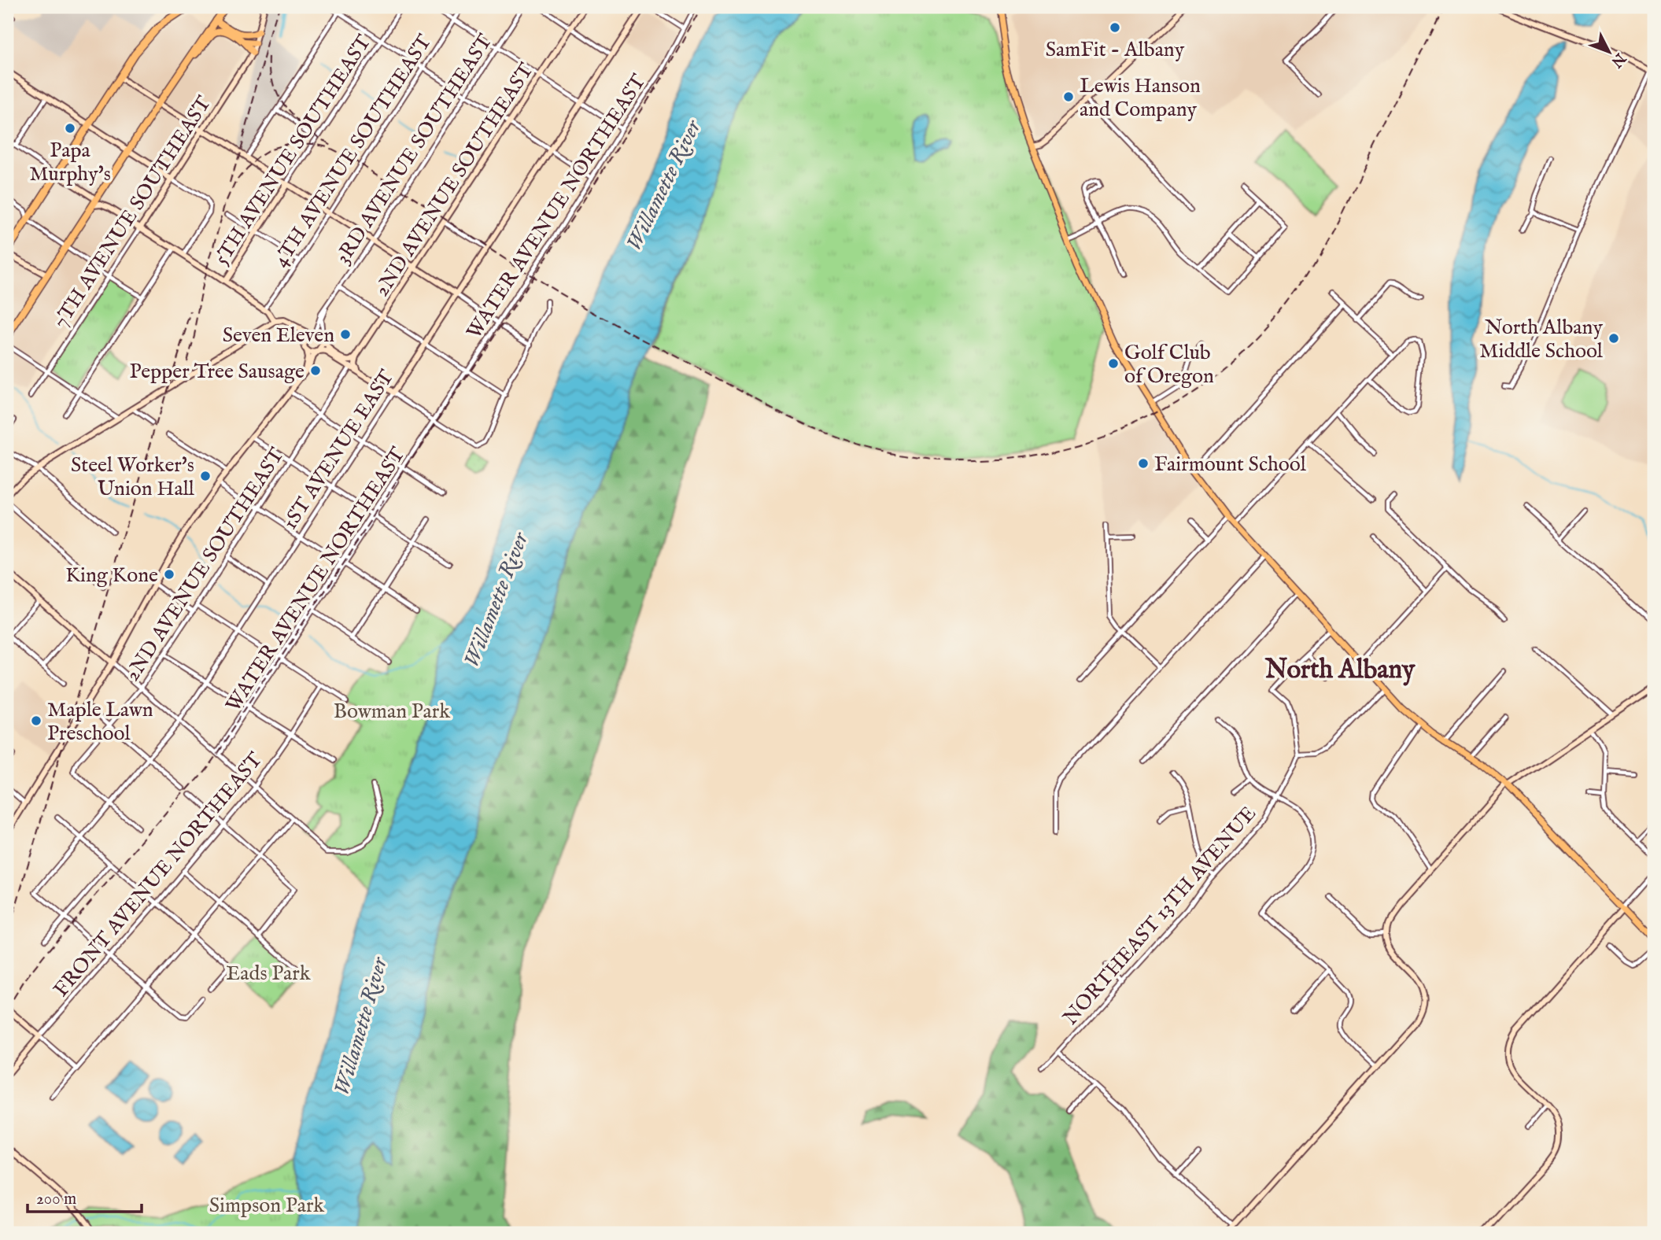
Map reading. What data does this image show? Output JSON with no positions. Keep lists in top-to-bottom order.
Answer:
{
  "streets": {
    "street": [
      "3RD AVENUE SOUTHEAST",
      "5TH AVENUE SOUTHEAST",
      "4TH AVENUE SOUTHEAST",
      "2ND AVENUE SOUTHEAST",
      "WATER AVENUE NORTHEAST",
      "7TH AVENUE SOUTHEAST",
      "1ST AVENUE EAST",
      "FRONT AVENUE NORTHEAST",
      "NORTHEAST 13TH AVENUE"
    ]
  },
  "crossings": [
    ["2ND AVENUE SOUTHEAST", "1ST AVENUE EAST"]
  ],
  "districts": ["North Albany"],
  "water": ["Willamette River"],
  "parks": ["Bowman Park", "Eads Park", "Simpson Park"],
  "places": [
    "SamFit - Albany",
    "Lewis Hanson and Company",
    "Papa Murphy's",
    "Seven Eleven",
    "North Albany Middle School",
    "Golf Club of Oregon",
    "Pepper Tree Sausage",
    "Fairmount School",
    "Steel Worker's Union Hall",
    "King Kone",
    "Maple Lawn Preschool"
  ],
  "scale_bar": "200 m",
  "north": "bottom right"
}
